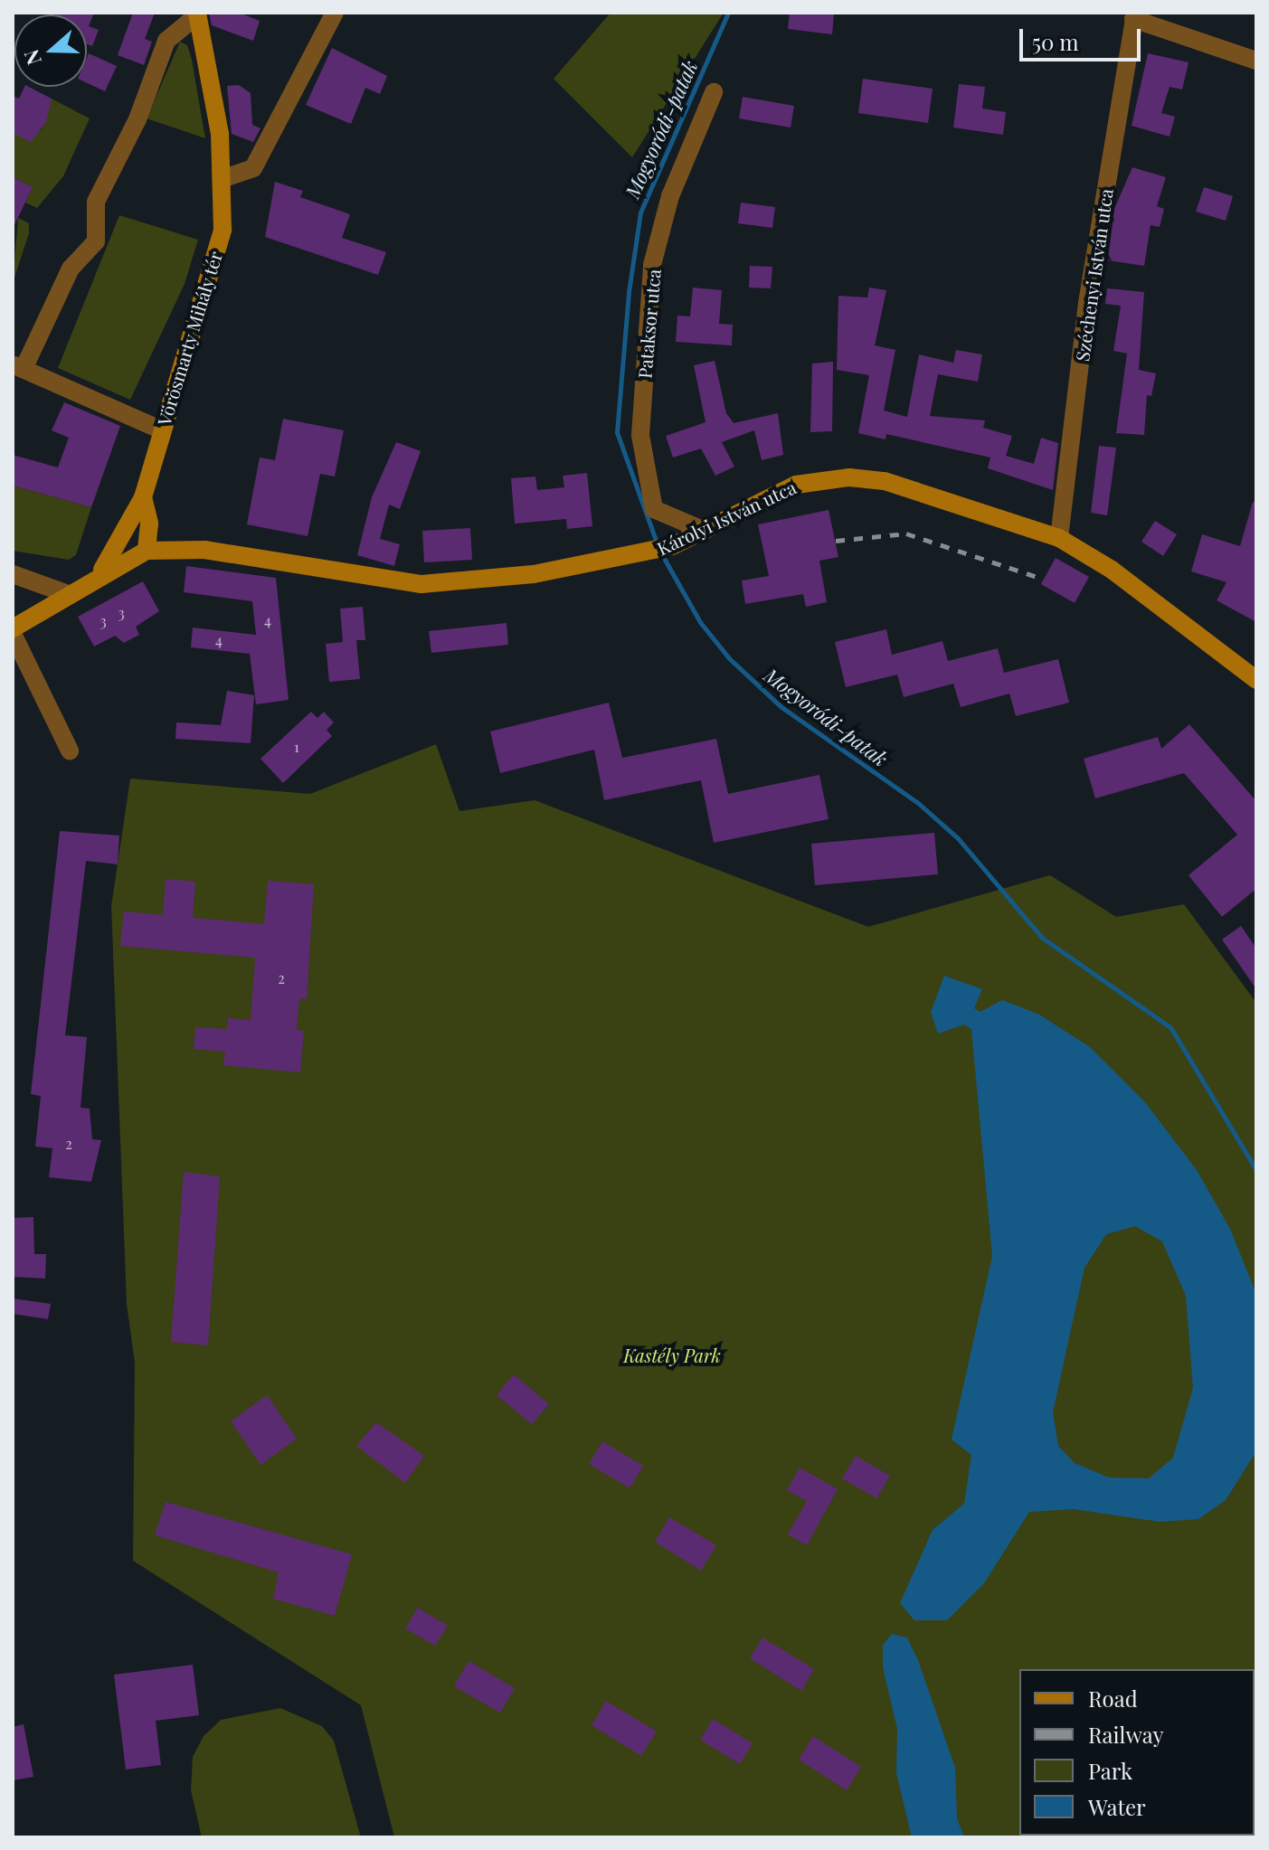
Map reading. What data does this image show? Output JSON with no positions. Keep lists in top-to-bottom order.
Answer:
{
  "streets": {
    "main road": ["Vörösmarty Mihály tér", "Károlyi István utca"],
    "street": ["Széchenyi István utca", "Pataksor utca"]
  },
  "crossings": [
    ["Széchenyi István utca", "Károlyi István utca"],
    ["Pataksor utca", "Károlyi István utca"],
    ["Vörösmarty Mihály tér", "Károlyi István utca"]
  ],
  "water": ["Mogyoródi-patak"],
  "parks": ["Kastély Park"],
  "house_numbers": [
    "3",
    "4",
    "3",
    "4",
    "1",
    "2",
    "2"
  ],
  "legend": [
    "Road",
    "Railway",
    "Park",
    "Water"
  ],
  "scale_bar": "50 m",
  "north": "left"
}
